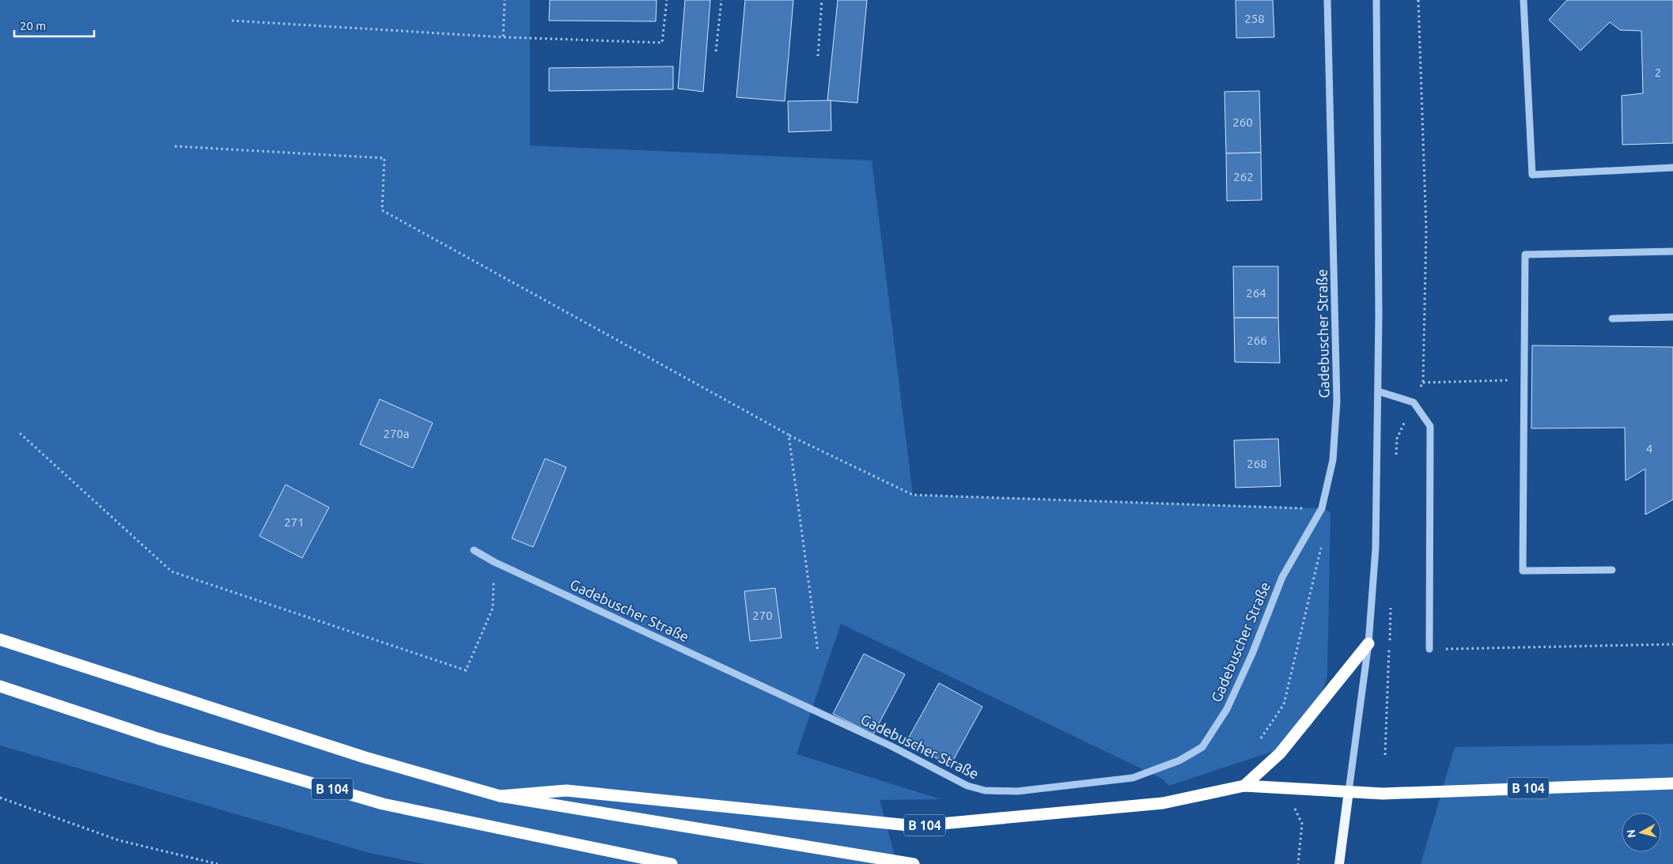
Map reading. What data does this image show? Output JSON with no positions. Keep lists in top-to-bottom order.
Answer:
{
  "streets": {
    "highway": ["B 104"],
    "street": ["Gadebuscher Straße"]
  },
  "house_numbers": [
    "258",
    "2",
    "260",
    "262",
    "264",
    "266",
    "270a",
    "4",
    "268",
    "271",
    "270"
  ],
  "scale_bar": "20 m",
  "north": "left"
}
